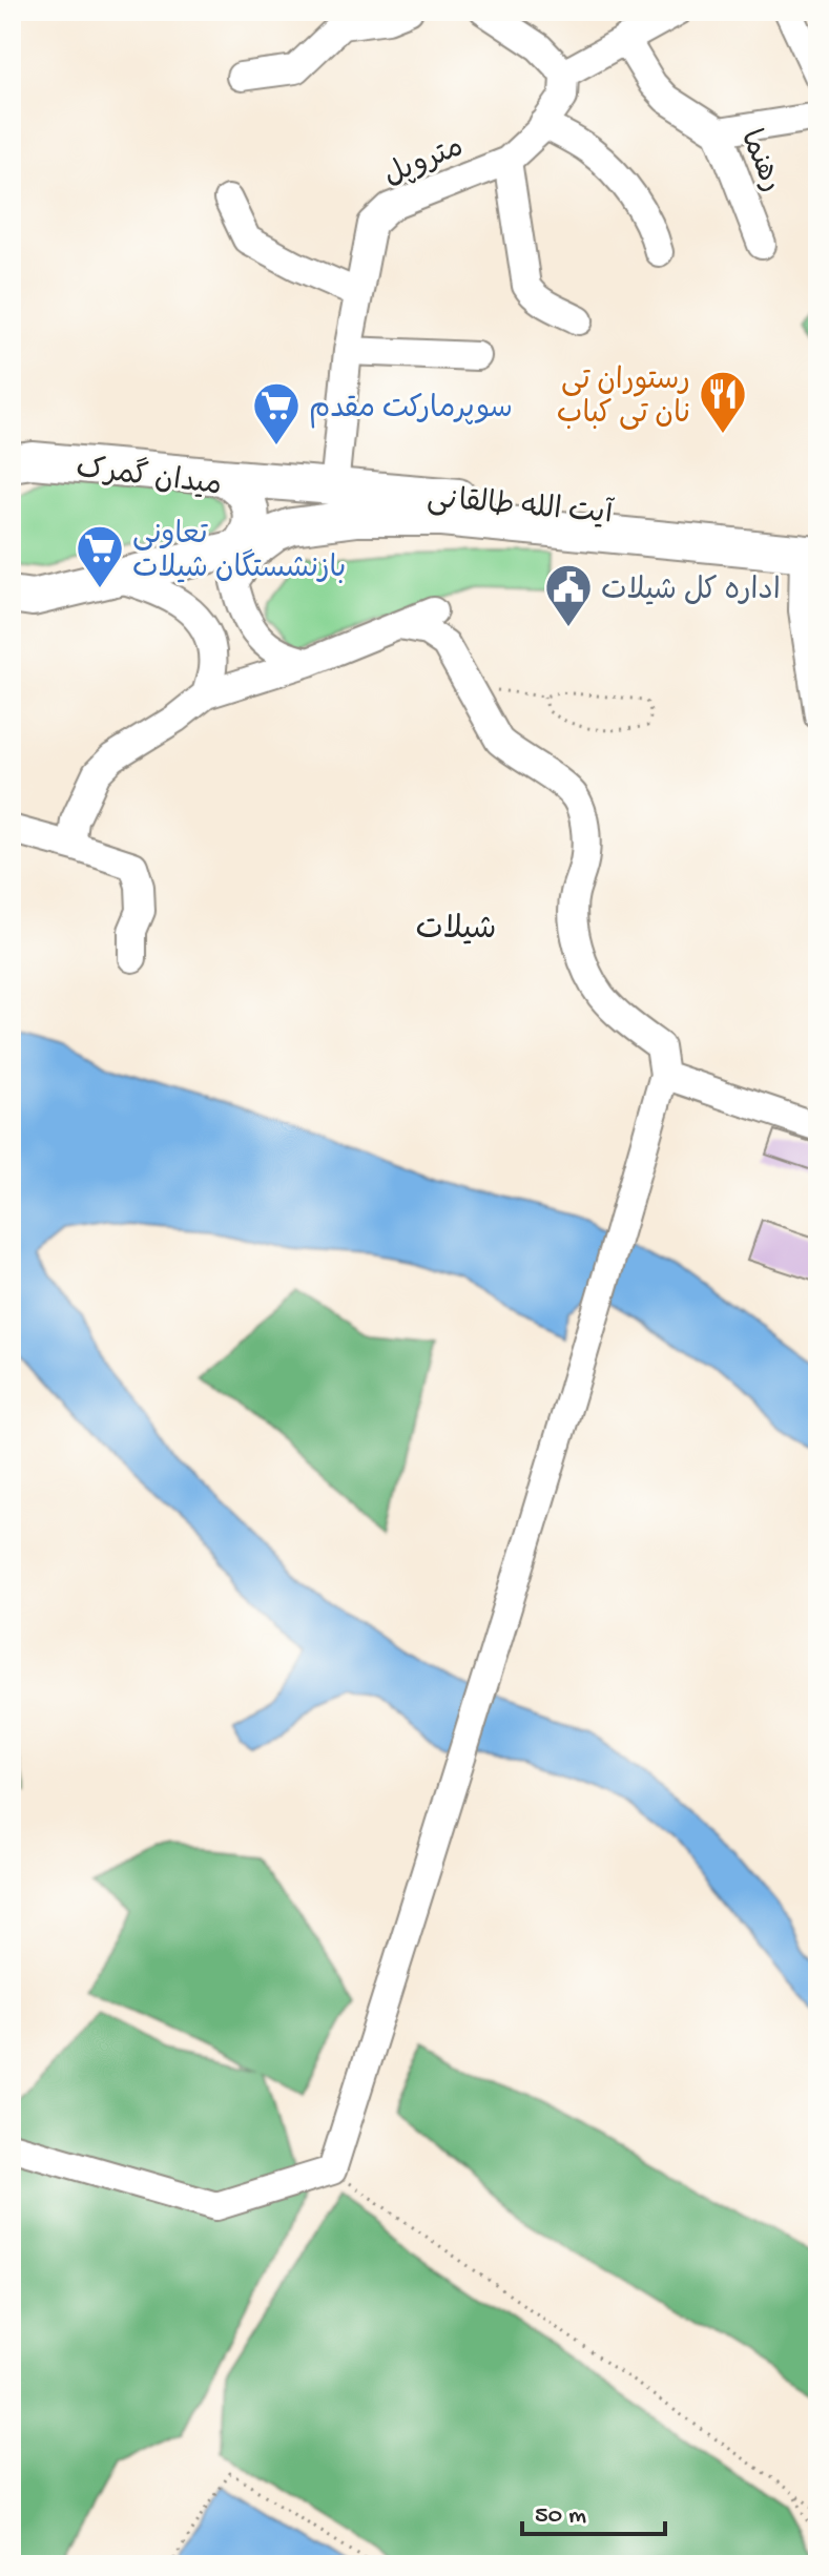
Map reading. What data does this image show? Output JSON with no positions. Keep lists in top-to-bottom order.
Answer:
{
  "streets": {
    "main road": ["میدان گمرک", "آیت الله طالقانی"],
    "street": ["متروپل", "رهنما"]
  },
  "crossings": [
    ["متروپل", "آیت الله طالقانی"],
    ["میدان گمرک", "آیت الله طالقانی"]
  ],
  "districts": ["شیلات"],
  "places": {
    "restaurant": ["رستوران تی نان تی کباب"],
    "supermarket": ["سوپرمارکت مقدم", "تعاونی بازنشستگان شیلات"],
    "public building": ["اداره کل شیلات"]
  },
  "scale_bar": "50 m"
}
